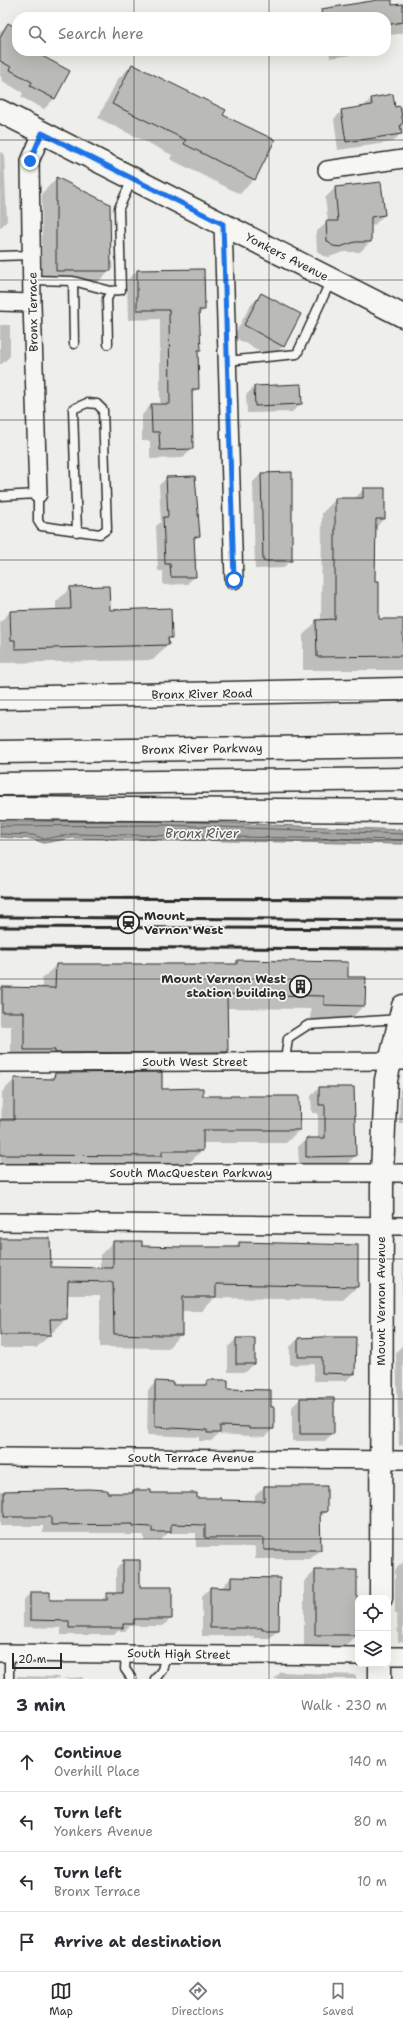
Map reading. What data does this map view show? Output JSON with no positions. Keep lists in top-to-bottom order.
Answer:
{
  "streets": {
    "main road": [
      "Yonkers Avenue",
      "Bronx River Road",
      "Bronx River Parkway",
      "Mount Vernon Avenue"
    ],
    "street": [
      "Bronx Terrace",
      "South West Street",
      "South MacQuesten Parkway",
      "South Terrace Avenue",
      "South High Street"
    ]
  },
  "crossings": [
    ["Yonkers Avenue", "Bronx Terrace"],
    ["South West Street", "Mount Vernon Avenue"],
    ["South MacQuesten Parkway", "Mount Vernon Avenue"],
    ["Mount Vernon Avenue", "South Terrace Avenue"]
  ],
  "water": ["Bronx River"],
  "places": {
    "station": ["Mount Vernon West"],
    "building": ["Mount Vernon West station building"]
  },
  "scale_bar": "20 m",
  "page": {
    "search": "Search here",
    "scale": "20 m",
    "heading": ["3 min", "Walk · 230 m"],
    "list": [
      ["Continue", "Overhill Place", "140 m"],
      ["Turn left", "Yonkers Avenue", "80 m"],
      ["Turn left", "Bronx Terrace", "10 m"],
      "Arrive at destination"
    ],
    "nav": ["Map", "Directions", "Saved"]
  }
}
